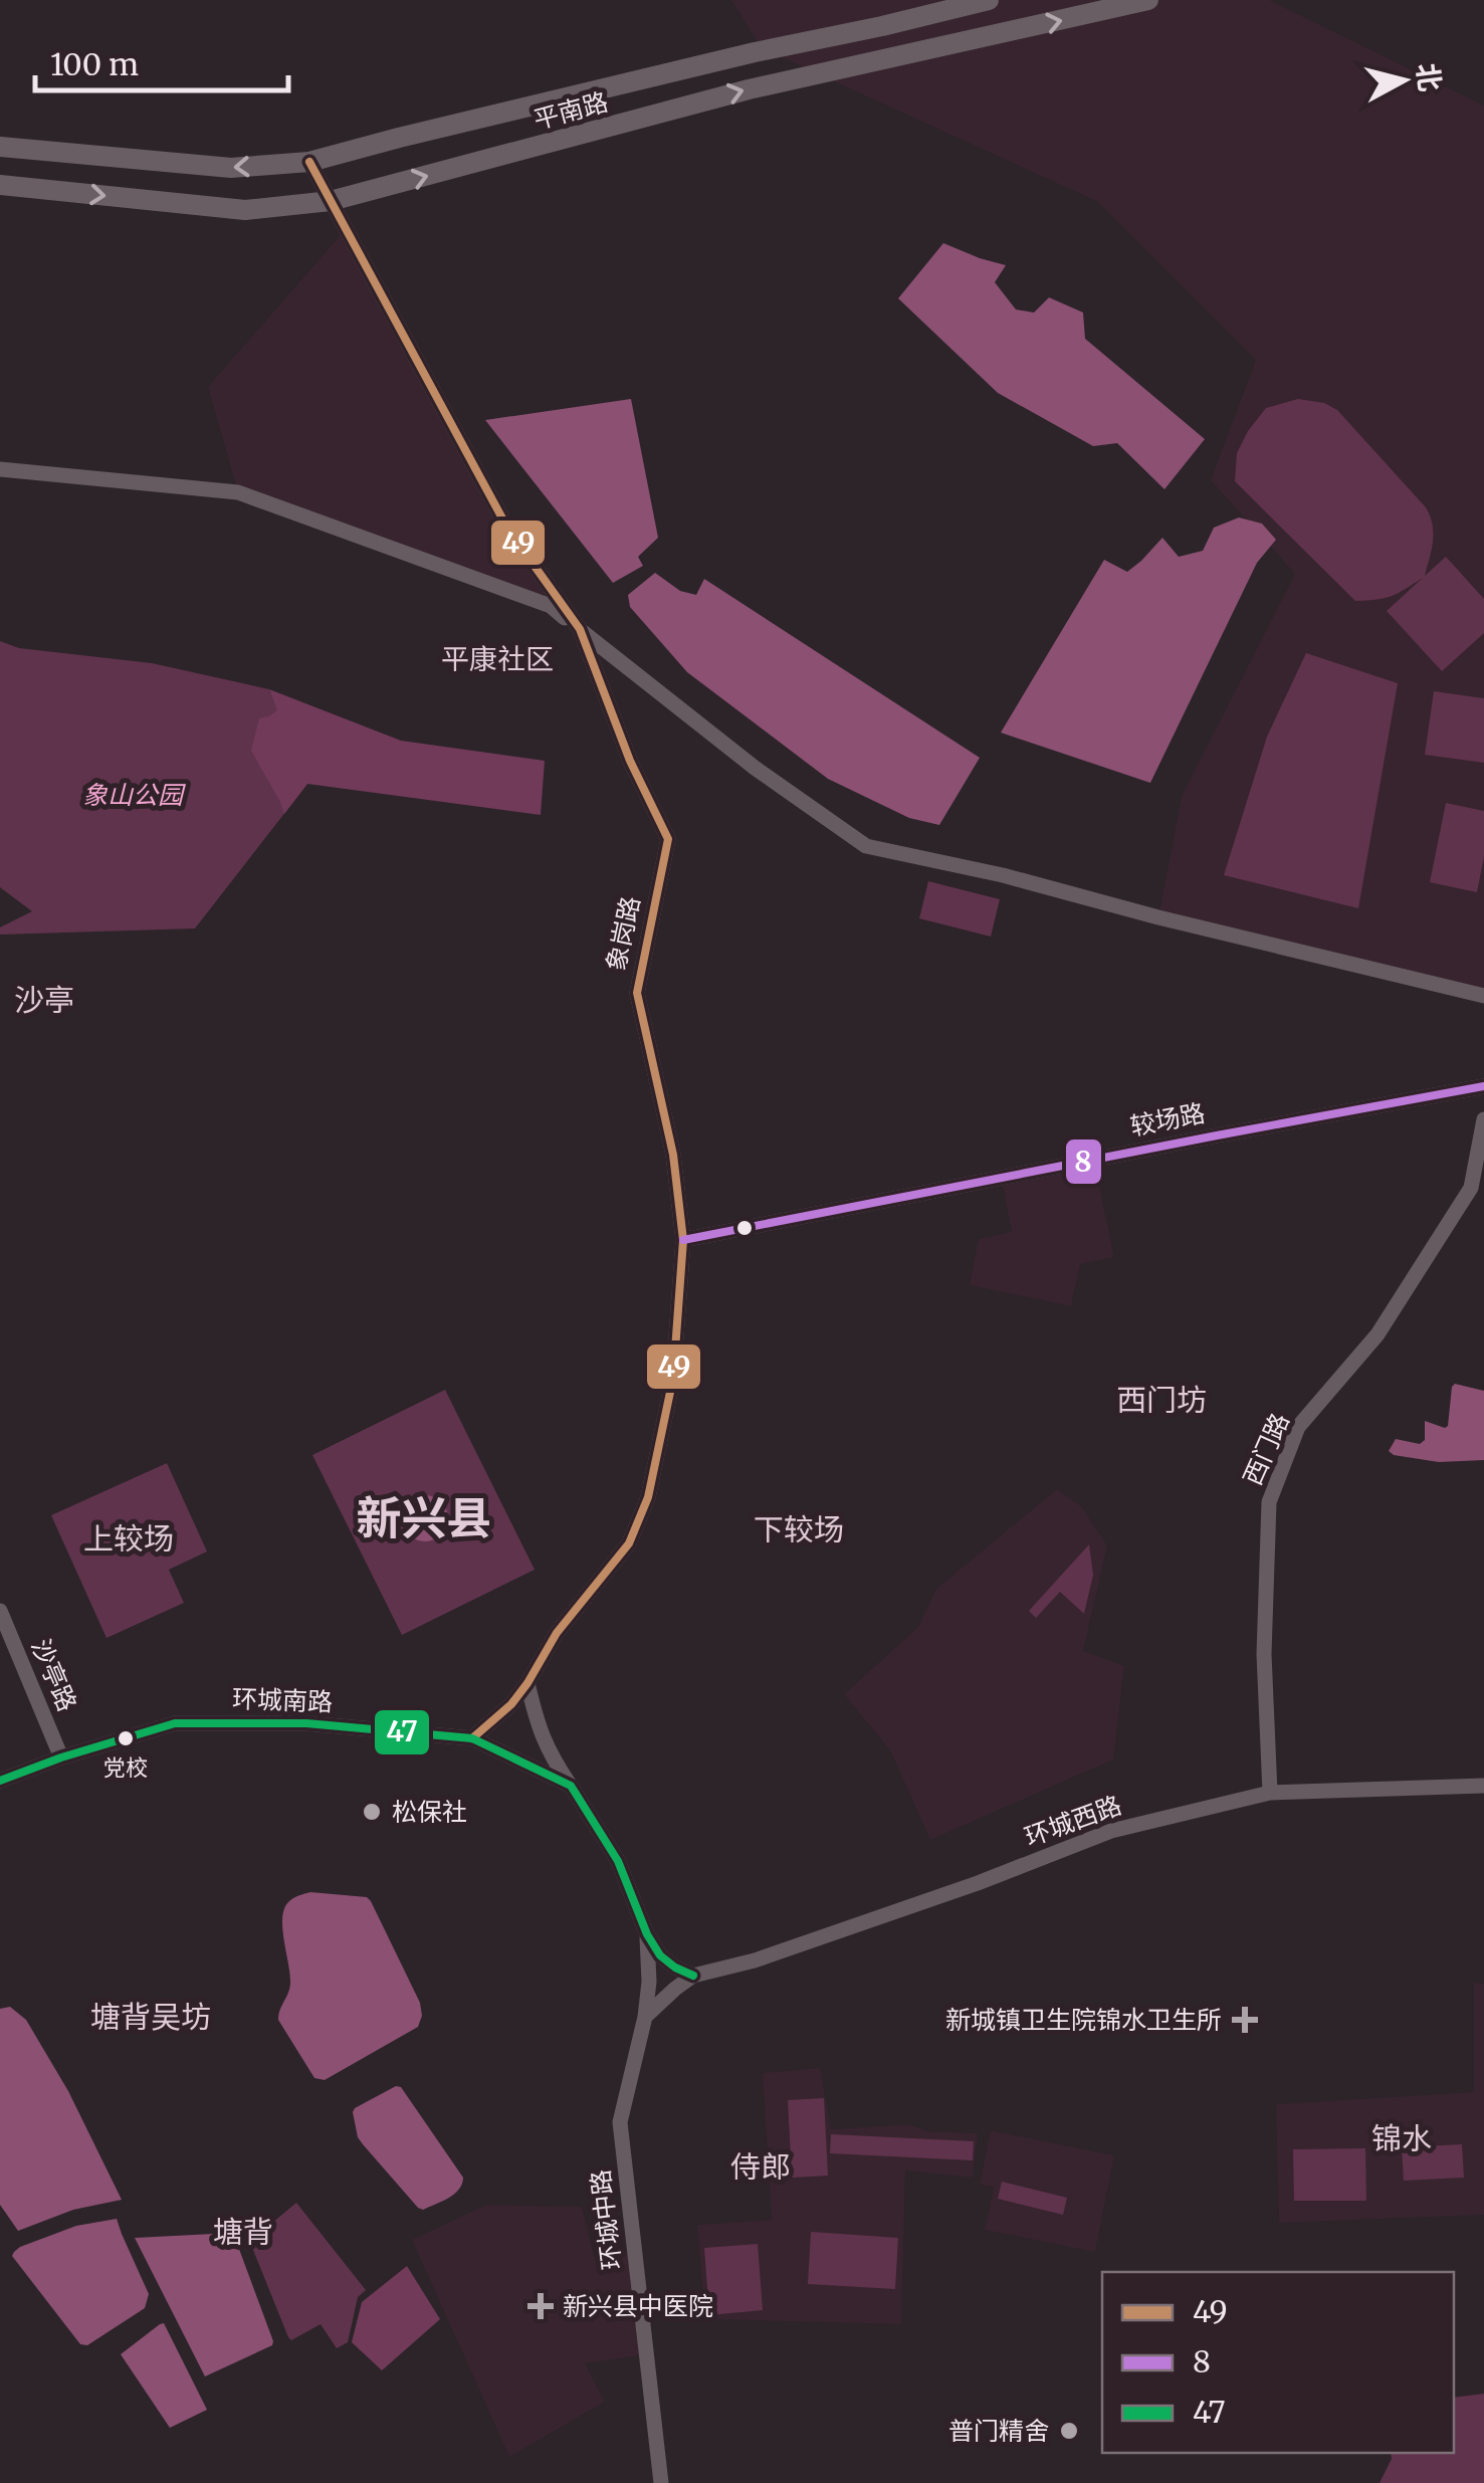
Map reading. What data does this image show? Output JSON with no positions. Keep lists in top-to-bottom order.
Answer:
{
  "streets": {
    "main road": ["平南路"],
    "street": [
      "象岗路",
      "较场路",
      "西门路",
      "沙亭路",
      "环城南路",
      "环城西路",
      "环城中路"
    ]
  },
  "crossings": [
    ["平南路", "象岗路"],
    ["象岗路", "较场路"],
    ["象岗路", "环城南路"],
    ["西门路", "环城西路"],
    ["沙亭路", "环城南路"]
  ],
  "districts": [
    "平康社区",
    "沙亭",
    "西门坊",
    "新兴县",
    "下较场",
    "上较场",
    "塘背吴坊",
    "锦水",
    "侍郎",
    "塘背"
  ],
  "parks": ["象山公园"],
  "places": {
    "other": ["党校", "松保社", "普门精舍"],
    "health": ["新城镇卫生院锦水卫生所", "新兴县中医院"]
  },
  "lines": ["transit line 49", "transit line 8", "transit line 47"],
  "legend": ["49", "8", "47"],
  "scale_bar": "100 m",
  "north": "right"
}
